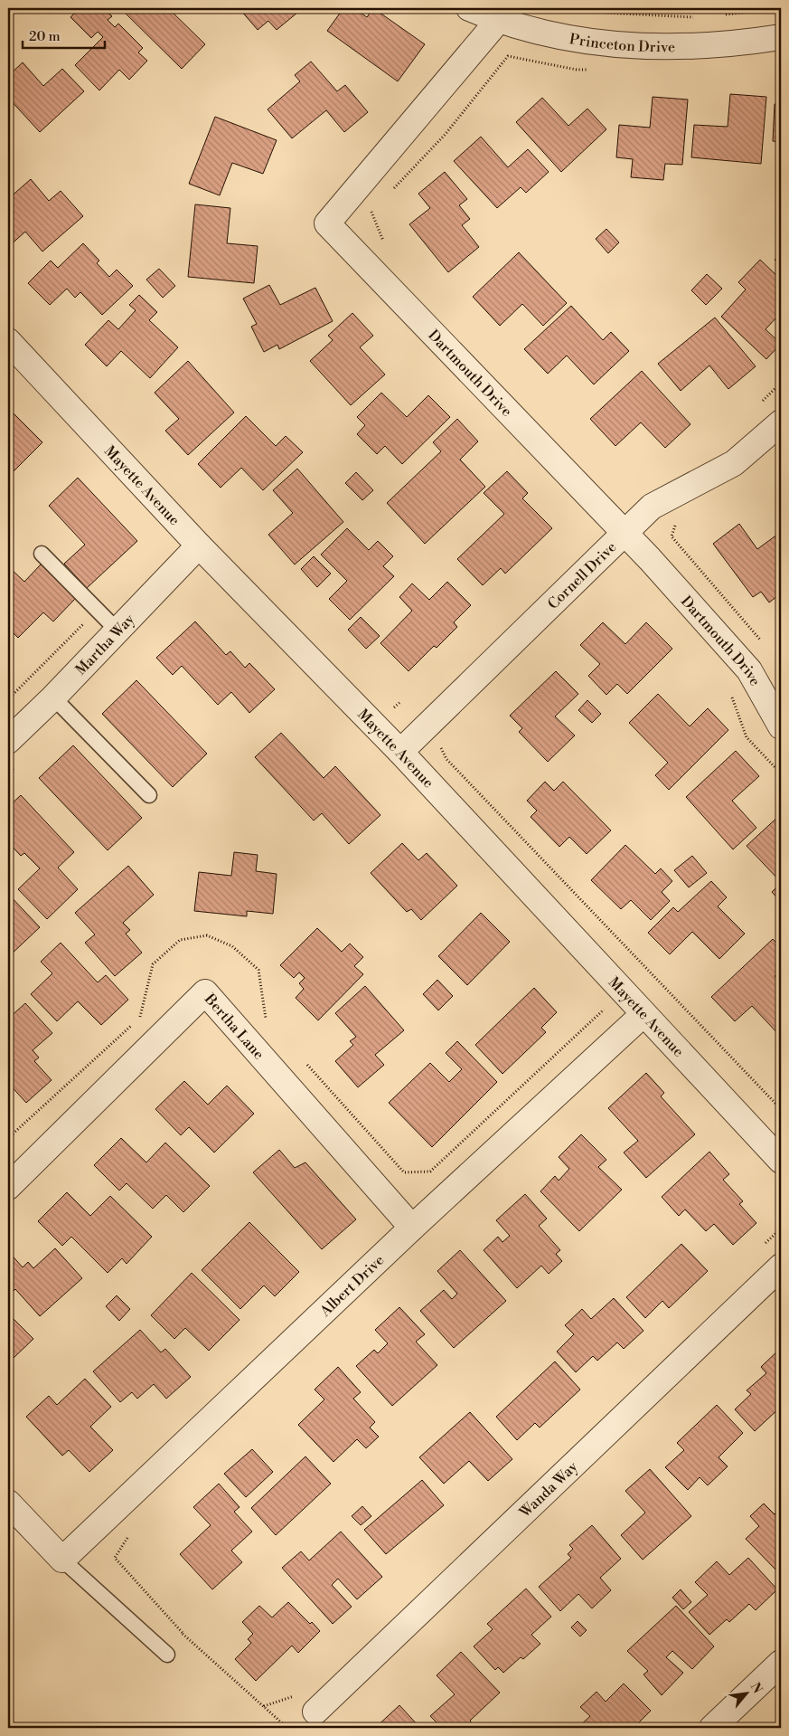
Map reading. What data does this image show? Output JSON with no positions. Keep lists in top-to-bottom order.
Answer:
{
  "streets": {
    "street": [
      "Princeton Drive",
      "Dartmouth Drive",
      "Mayette Avenue",
      "Cornell Drive",
      "Martha Way",
      "Bertha Lane",
      "Albert Drive",
      "Wanda Way"
    ]
  },
  "crossings": [
    ["Princeton Drive", "Dartmouth Drive"],
    ["Dartmouth Drive", "Cornell Drive"],
    ["Mayette Avenue", "Cornell Drive"],
    ["Mayette Avenue", "Martha Way"],
    ["Mayette Avenue", "Albert Drive"],
    ["Bertha Lane", "Albert Drive"]
  ],
  "scale_bar": "20 m",
  "north": "top right"
}
